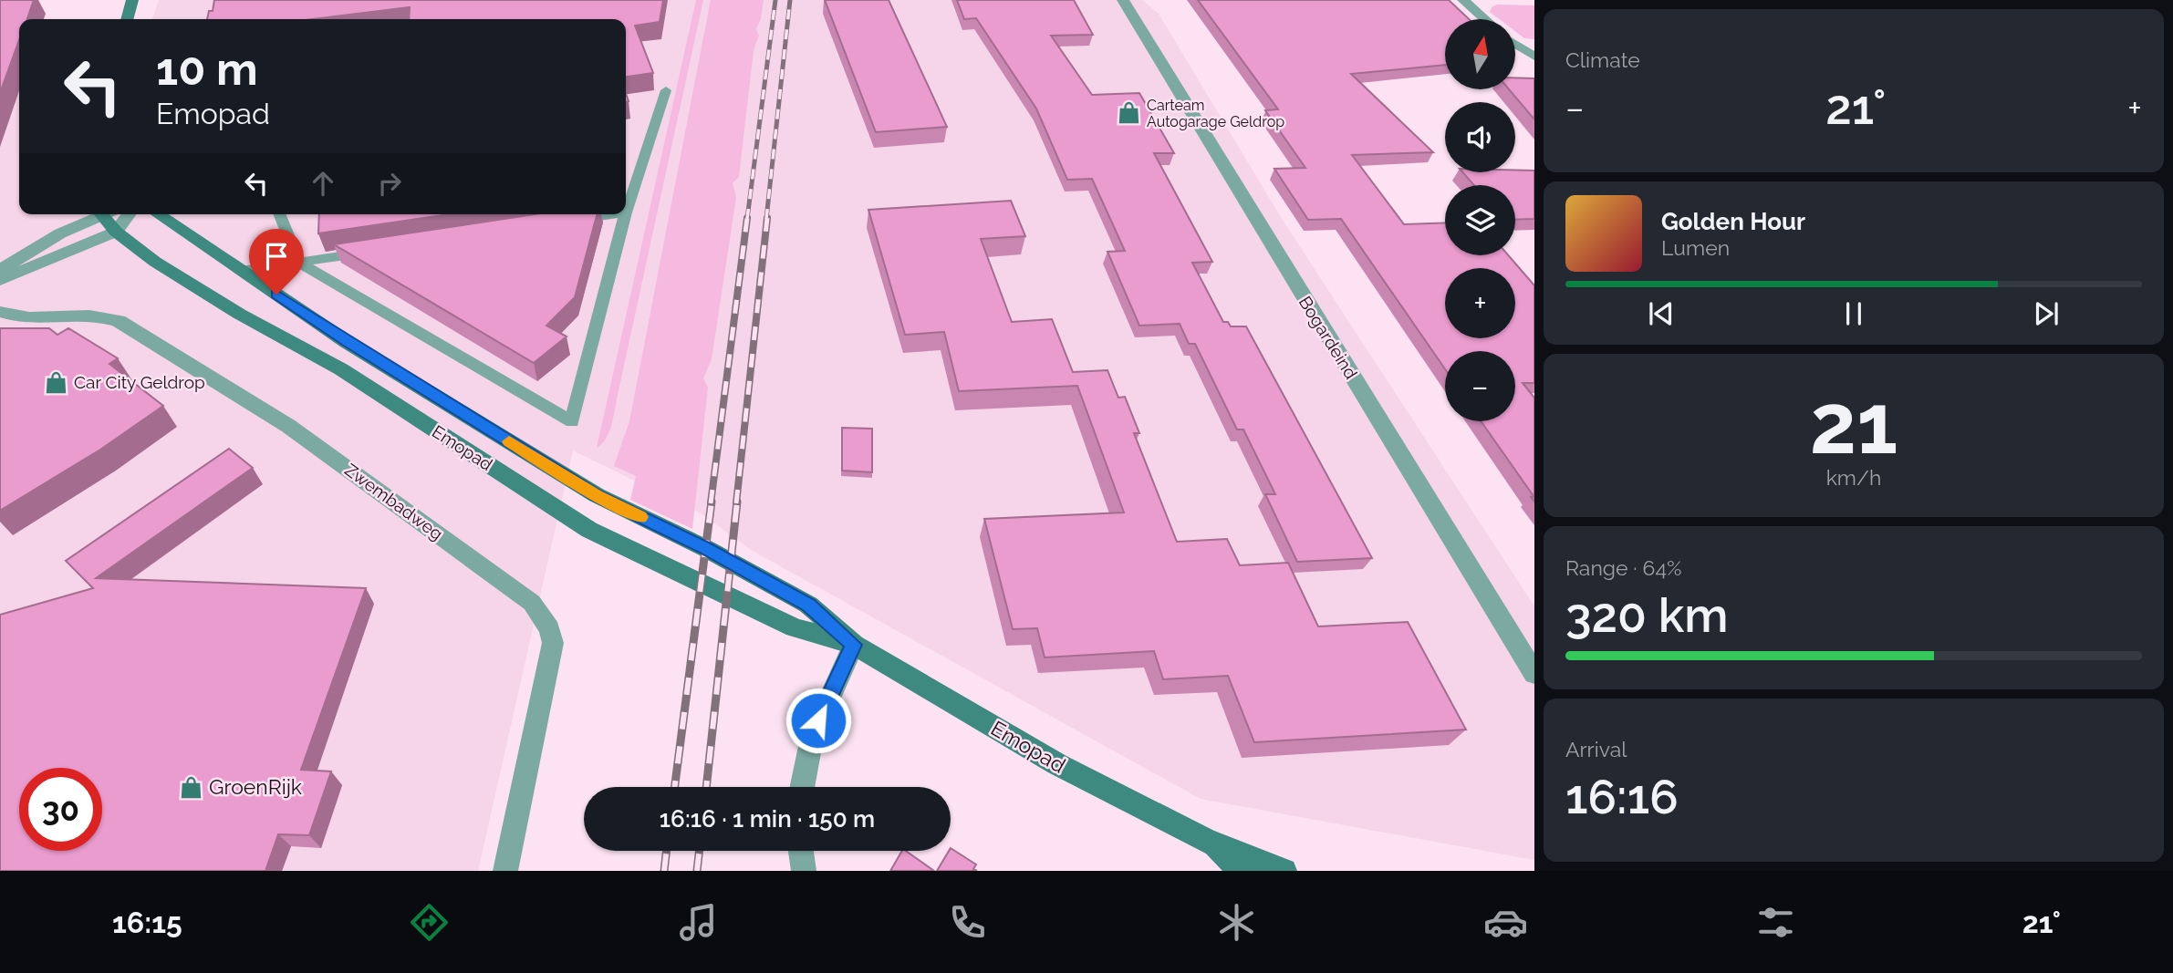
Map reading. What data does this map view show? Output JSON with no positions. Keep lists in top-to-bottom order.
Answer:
{
  "streets": {
    "main road": ["Emopad"],
    "street": ["Bogardeind", "Zwembadweg"]
  },
  "places": {
    "shop": ["Carteam Autogarage Geldrop", "Car City Geldrop", "GroenRijk"]
  },
  "north": "top",
  "page": {
    "tile": [
      "Climate",
      ["21", "km/h"],
      ["Range · 64%", "320 km"],
      ["Arrival", "16:16"]
    ],
    "map_buttons": ["+", "−"],
    "turn": ["10 m", "Emopad"],
    "heat": ["−", "21°", "+"],
    "song": ["Golden Hour", "Lumen"],
    "limit": "30",
    "trip": "16:16 · 1 min · 150 m",
    "tabs": ["16:15", "21°"]
  }
}
